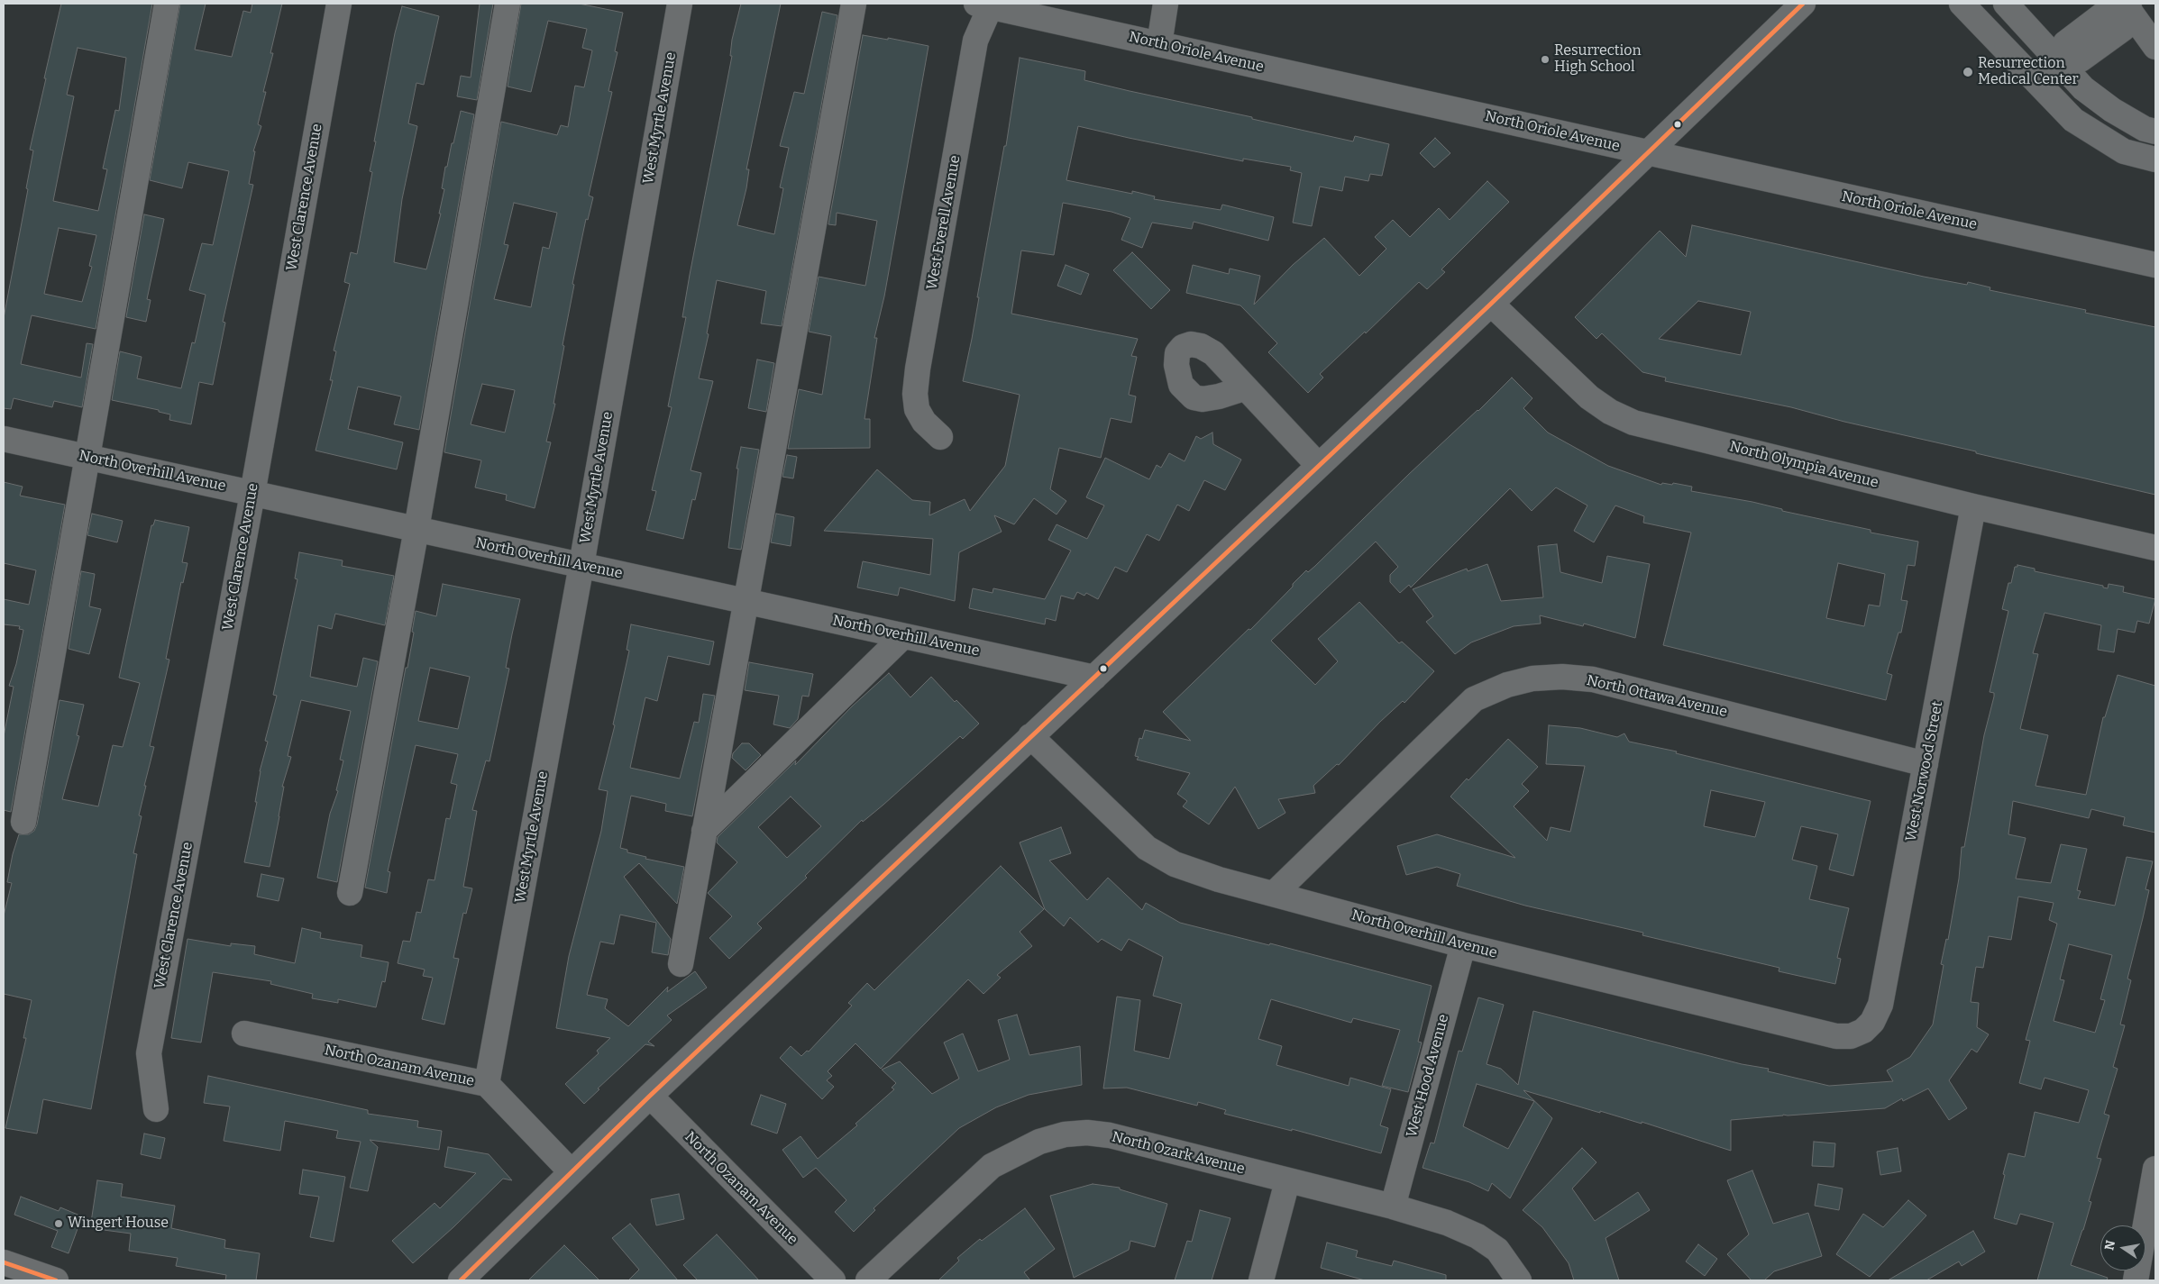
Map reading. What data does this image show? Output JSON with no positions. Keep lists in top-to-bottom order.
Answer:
{
  "streets": {
    "street": [
      "North Oriole Avenue",
      "West Myrtle Avenue",
      "West Clarence Avenue",
      "West Everell Avenue",
      "North Olympia Avenue",
      "North Overhill Avenue",
      "North Ottawa Avenue",
      "West Norwood Street",
      "North Ozanam Avenue",
      "West Hood Avenue",
      "North Ozark Avenue"
    ]
  },
  "crossings": [
    ["North Oriole Avenue", "West Everell Avenue"],
    ["West Myrtle Avenue", "North Overhill Avenue"],
    ["West Myrtle Avenue", "North Ozanam Avenue"],
    ["West Clarence Avenue", "North Overhill Avenue"],
    ["North Olympia Avenue", "West Norwood Street"],
    ["North Overhill Avenue", "North Ottawa Avenue"],
    ["North Overhill Avenue", "West Norwood Street"],
    ["North Overhill Avenue", "West Hood Avenue"],
    ["North Ottawa Avenue", "West Norwood Street"],
    ["West Hood Avenue", "North Ozark Avenue"]
  ],
  "places": ["Resurrection High School", "Resurrection Medical Center", "Wingert House"],
  "north": "left"
}
